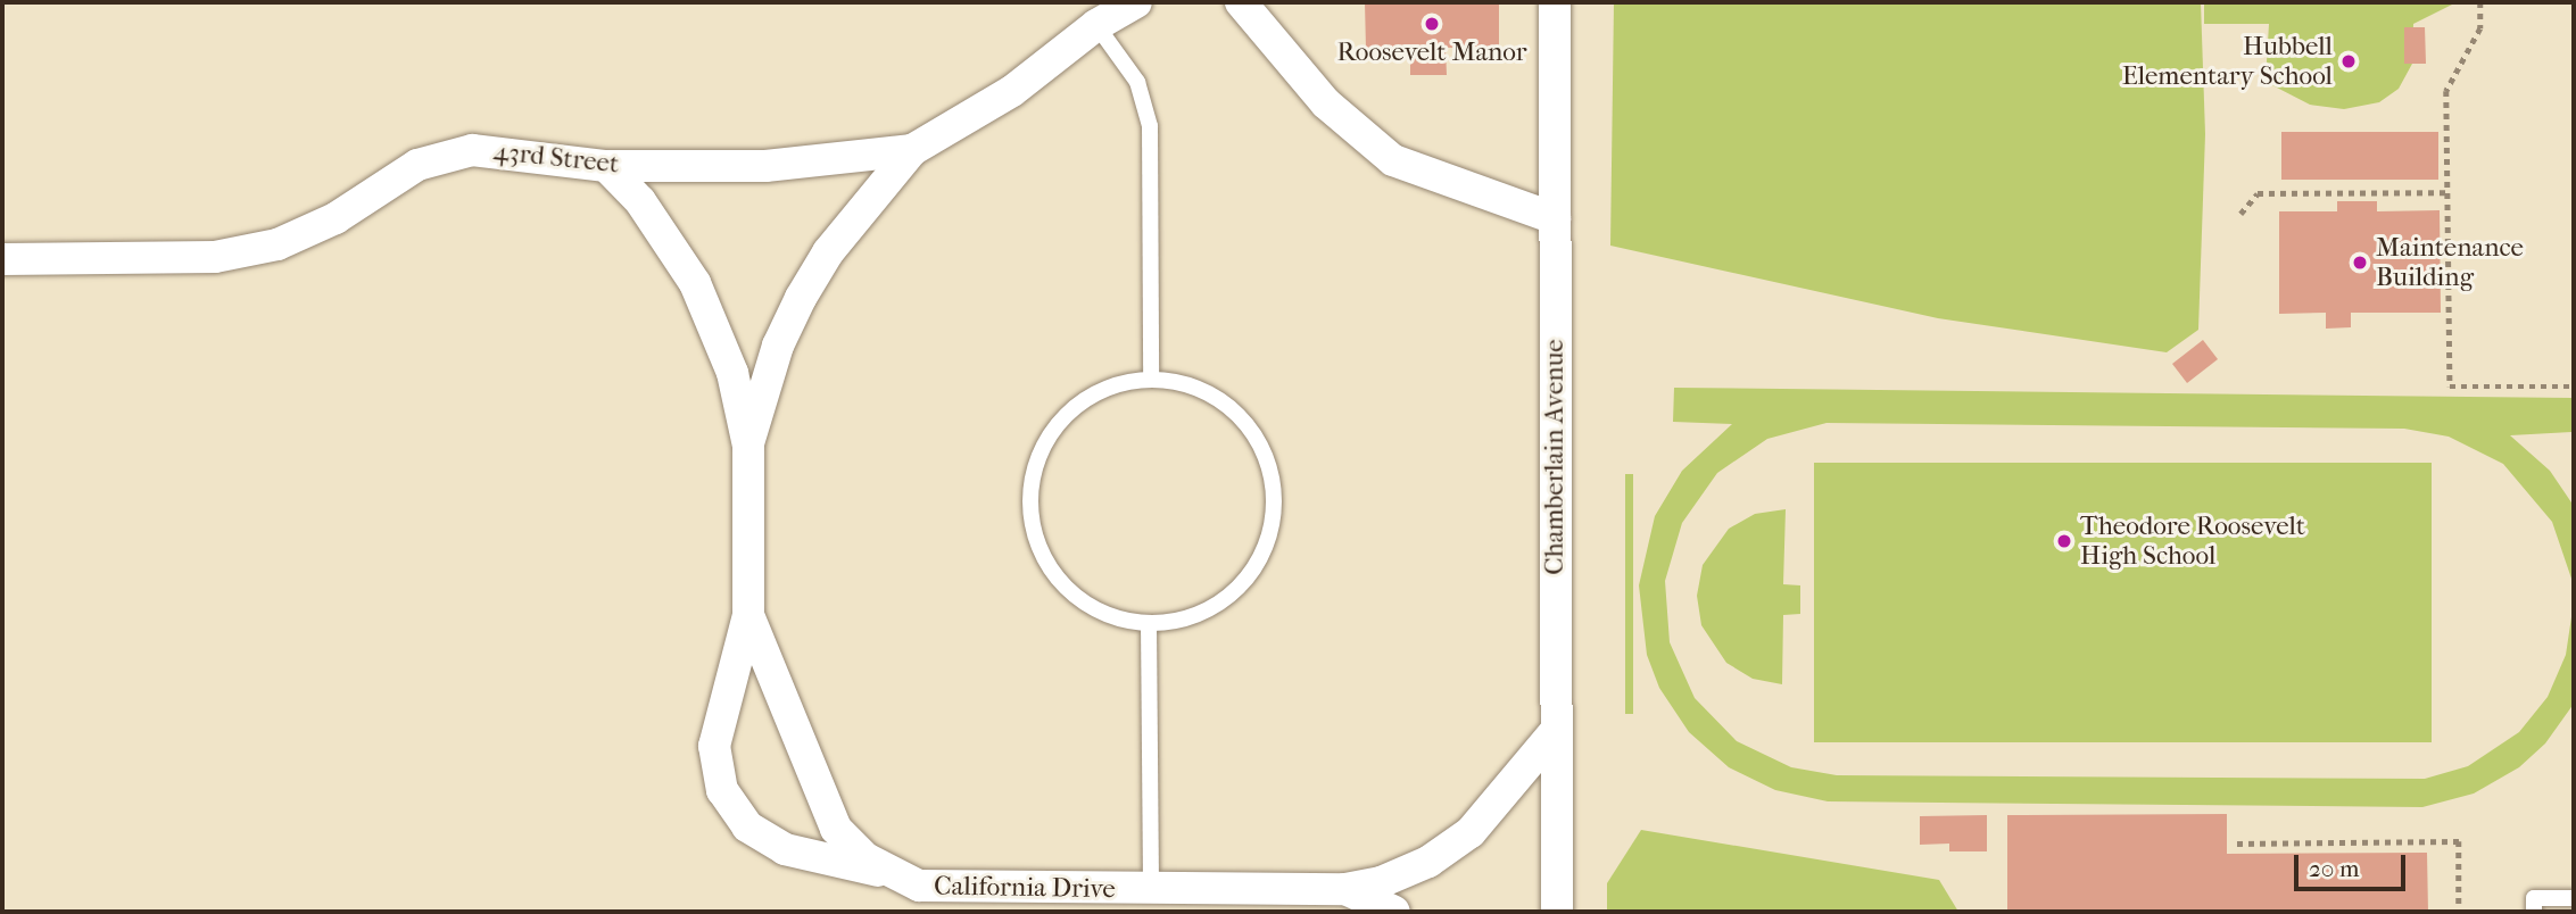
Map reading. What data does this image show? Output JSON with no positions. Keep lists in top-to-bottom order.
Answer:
{
  "streets": {
    "street": ["43rd Street", "Chamberlain Avenue", "California Drive"]
  },
  "crossings": [
    ["43rd Street", "California Drive"],
    ["Chamberlain Avenue", "California Drive"]
  ],
  "places": [
    "Roosevelt Manor",
    "Hubbell Elementary School",
    "Maintenance Building",
    "Theodore Roosevelt High School"
  ],
  "scale_bar": "20 m"
}
